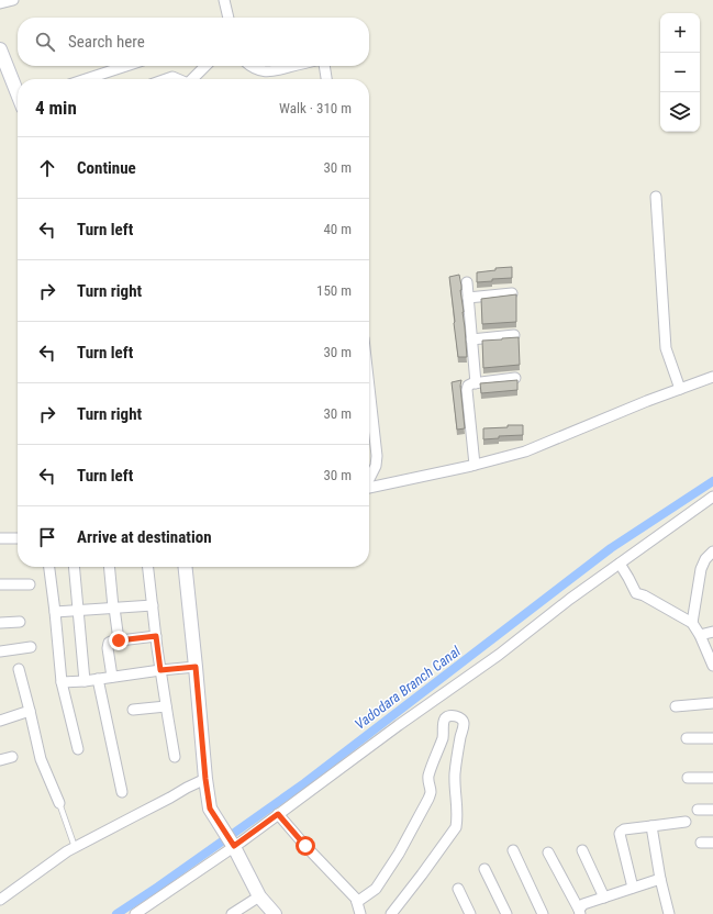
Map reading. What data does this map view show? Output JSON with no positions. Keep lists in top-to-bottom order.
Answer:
{
  "water": ["Vadodara Branch Canal"],
  "page": {
    "map_buttons": ["+", "−"],
    "search": "Search here",
    "heading": ["4 min", "Walk · 310 m"],
    "list": [
      ["Continue", "30 m"],
      ["Turn left", "40 m"],
      ["Turn right", "150 m"],
      ["Turn left", "30 m"],
      ["Turn right", "30 m"],
      ["Turn left", "30 m"],
      "Arrive at destination"
    ]
  }
}
